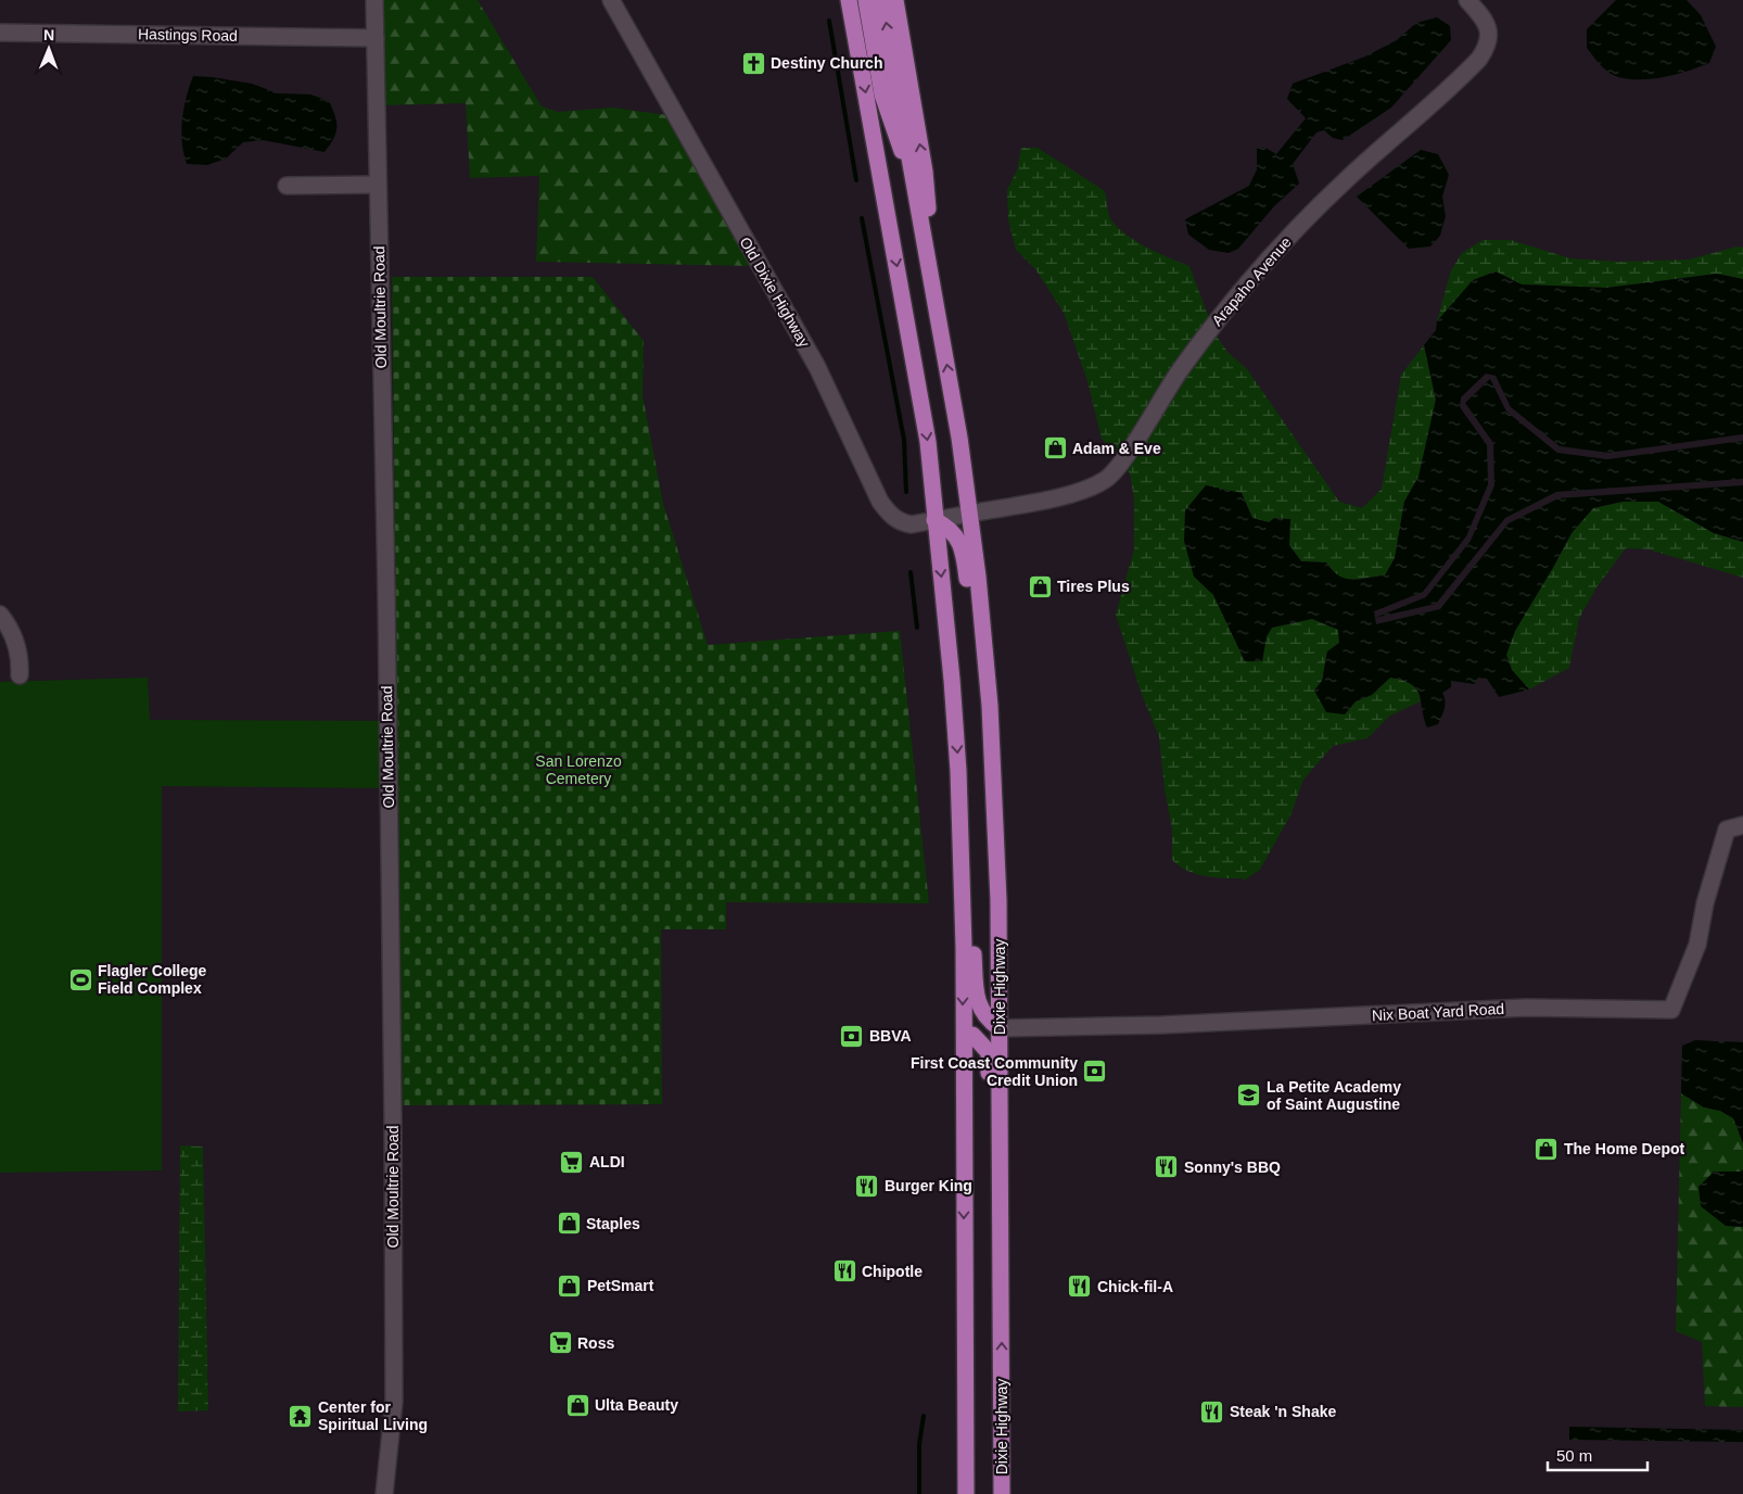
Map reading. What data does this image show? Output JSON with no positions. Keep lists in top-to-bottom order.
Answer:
{
  "streets": {
    "main road": ["Dixie Highway"],
    "street": [
      "Hastings Road",
      "Arapaho Avenue",
      "Old Dixie Highway",
      "Old Moultrie Road",
      "Nix Boat Yard Road"
    ]
  },
  "crossings": [
    ["Hastings Road", "Old Moultrie Road"],
    ["Arapaho Avenue", "Old Dixie Highway"],
    ["Arapaho Avenue", "Dixie Highway"],
    ["Old Dixie Highway", "Dixie Highway"],
    ["Dixie Highway", "Nix Boat Yard Road"]
  ],
  "parks": ["San Lorenzo Cemetery"],
  "places": {
    "church": ["Destiny Church"],
    "shop": [
      "Adam & Eve",
      "Tires Plus",
      "The Home Depot",
      "Staples",
      "PetSmart",
      "Ulta Beauty"
    ],
    "sports": ["Flagler College Field Complex"],
    "bank": ["BBVA", "First Coast Community Credit Union"],
    "school or university": ["La Petite Academy of Saint Augustine"],
    "supermarket": ["ALDI", "Ross"],
    "restaurant": [
      "Sonny's BBQ",
      "Burger King",
      "Chipotle",
      "Chick-fil-A",
      "Steak 'n Shake"
    ],
    "temple": ["Center for Spiritual Living"]
  },
  "scale_bar": "50 m",
  "north": "top"
}
